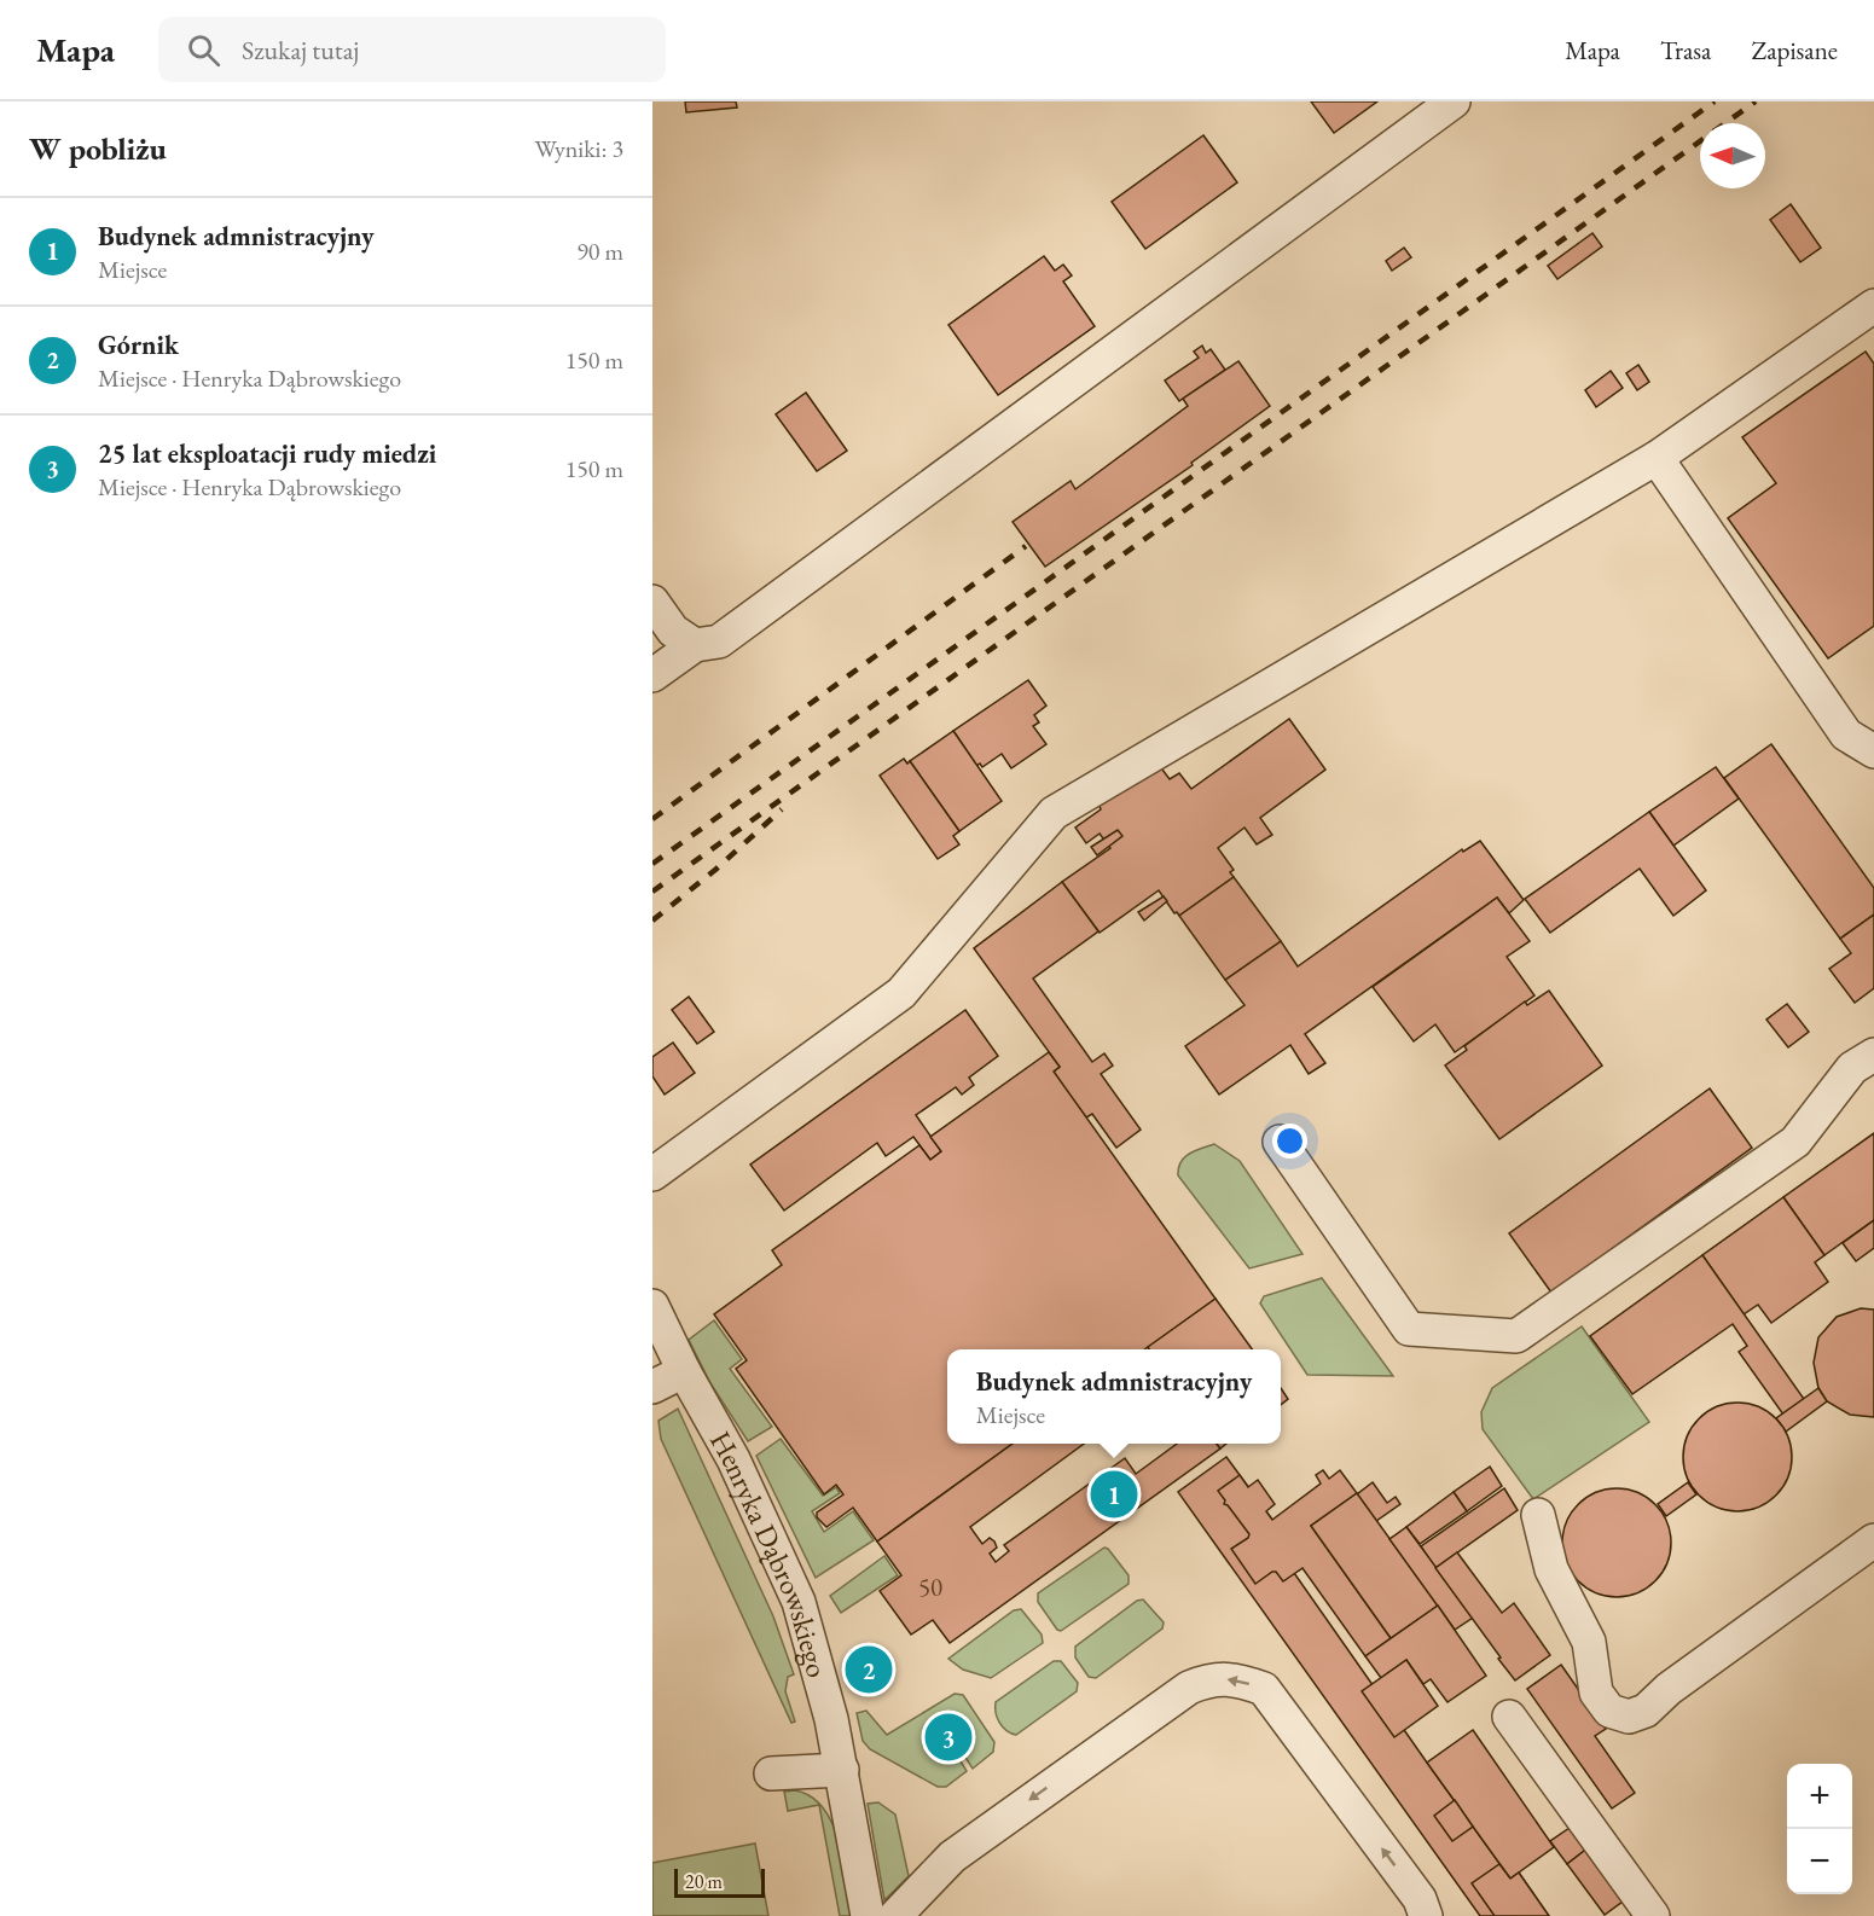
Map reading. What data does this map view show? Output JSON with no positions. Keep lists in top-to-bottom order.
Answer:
{
  "streets": {
    "street": ["Henryka Dąbrowskiego"]
  },
  "house_numbers": ["50"],
  "scale_bar": "20 m",
  "north": "left",
  "page": {
    "header": "Mapa",
    "search": "Szukaj tutaj",
    "nav": ["Mapa", "Trasa", "Zapisane"],
    "heading": ["W pobliżu", "Wyniki: 3"],
    "list": [
      {
        "mark": "1",
        "name": "Budynek admnistracyjny",
        "note": "Miejsce",
        "value": "90 m"
      },
      {
        "mark": "2",
        "name": "Górnik",
        "note": "Miejsce · Henryka Dąbrowskiego",
        "value": "150 m"
      },
      {
        "mark": "3",
        "name": "25 lat eksploatacji rudy miedzi",
        "note": "Miejsce · Henryka Dąbrowskiego",
        "value": "150 m"
      }
    ],
    "popup": ["Budynek admnistracyjny", "Miejsce"],
    "pins": ["1", "2", "3"],
    "map_buttons": ["+", "−"],
    "scale": "20 m"
  }
}
